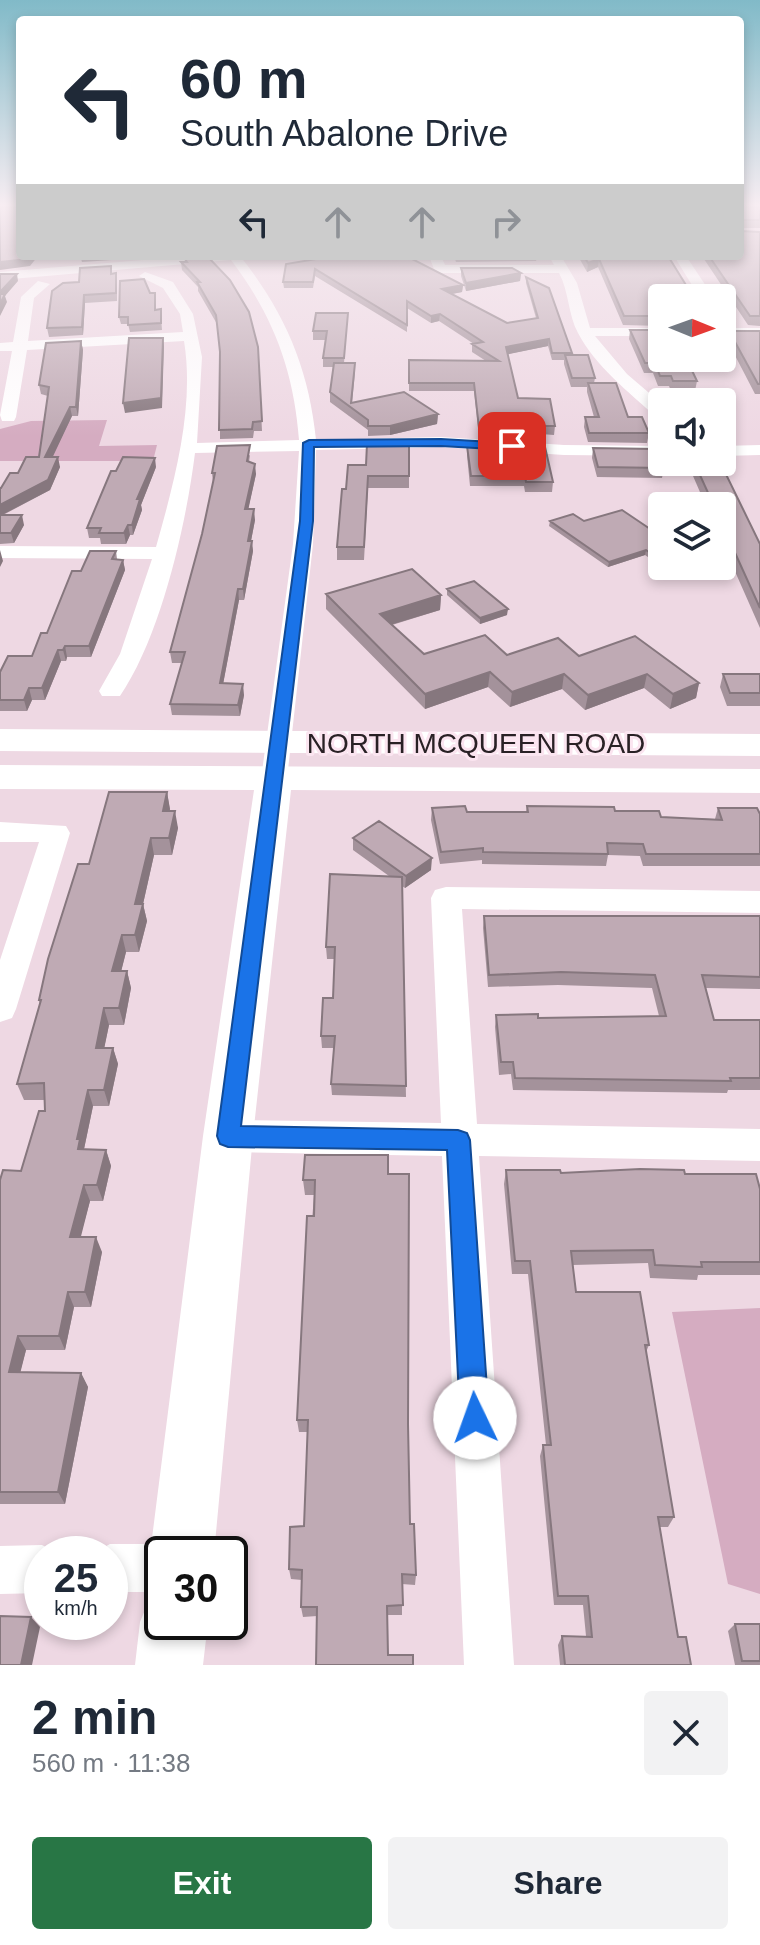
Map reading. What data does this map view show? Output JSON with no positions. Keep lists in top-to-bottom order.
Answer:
{
  "streets": {
    "main road": ["NORTH MCQUEEN ROAD"]
  },
  "north": "right",
  "page": {
    "turn": ["60 m", "South Abalone Drive"],
    "speed": "25 km/h",
    "limit": "30",
    "heading": ["2 min", "560 m · 11:38"],
    "buttons": ["Exit", "Share"]
  }
}
